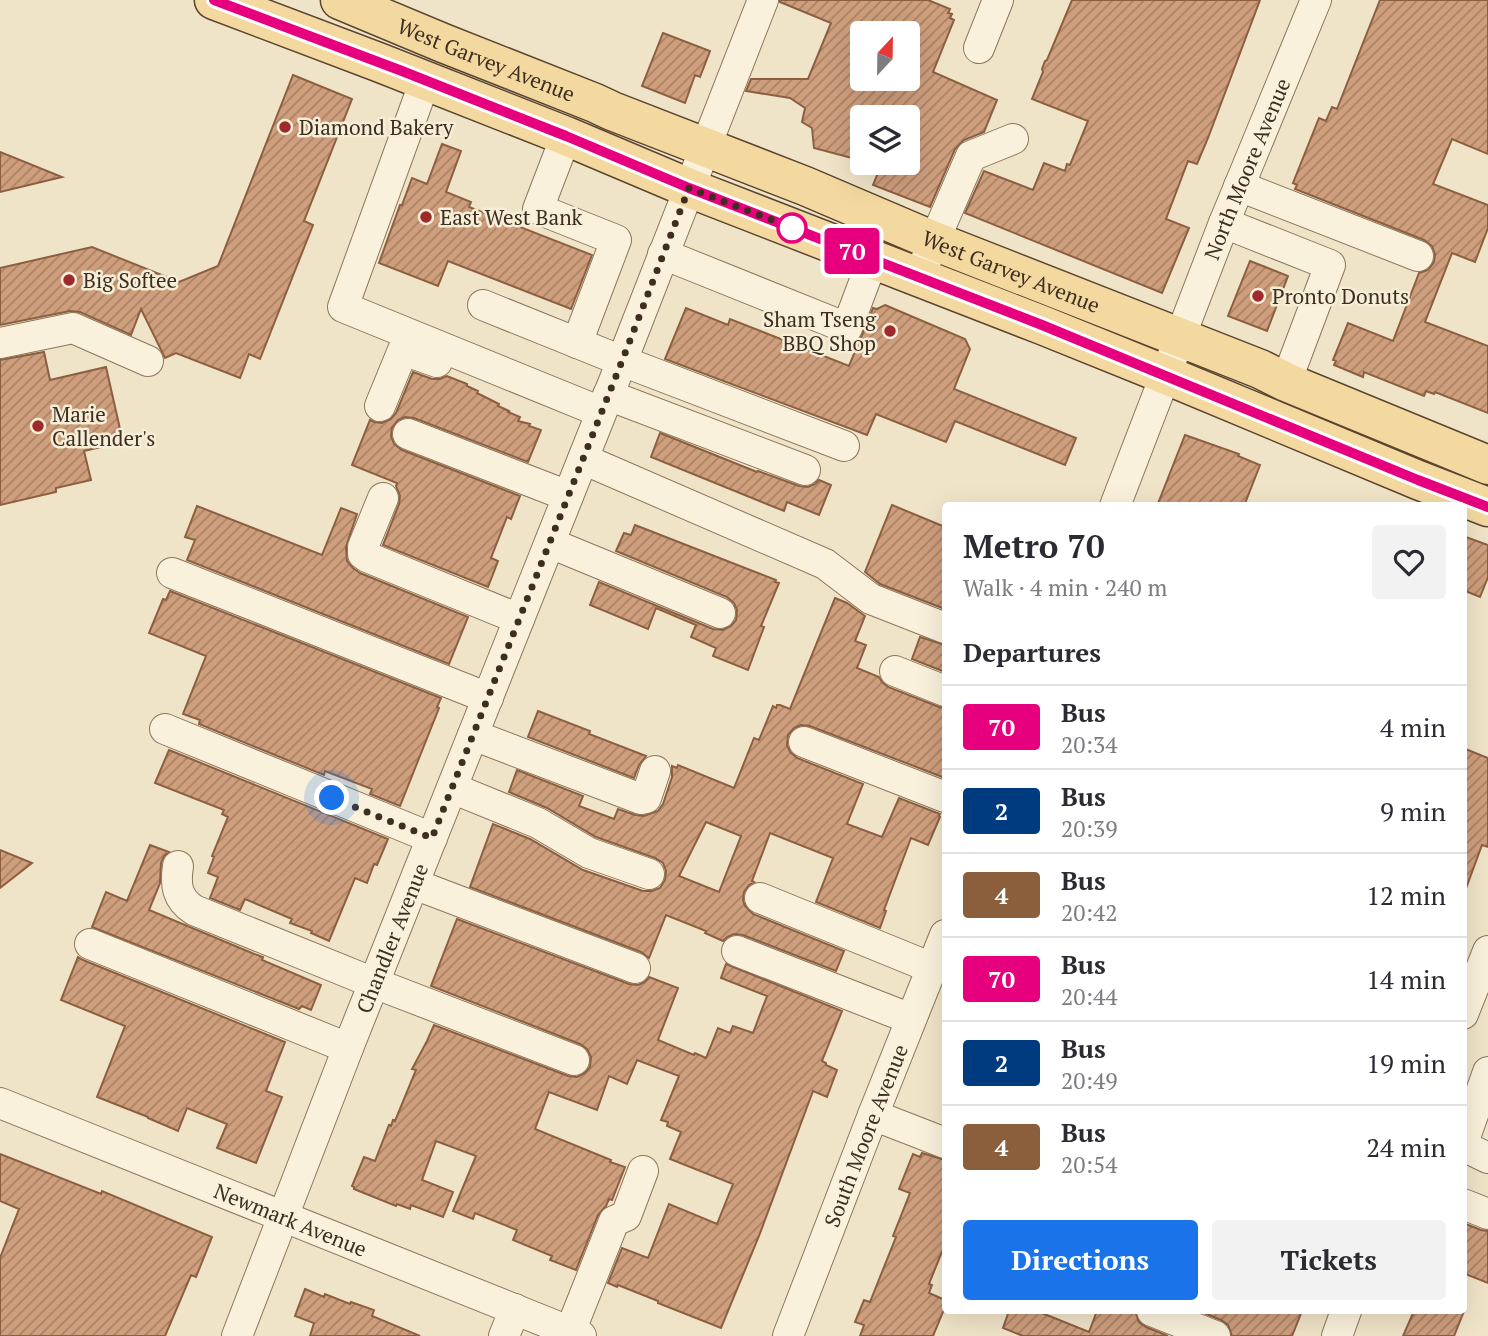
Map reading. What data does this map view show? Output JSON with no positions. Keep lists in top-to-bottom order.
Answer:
{
  "streets": {
    "main road": ["West Garvey Avenue"],
    "street": [
      "North Moore Avenue",
      "Chandler Avenue",
      "South Moore Avenue",
      "Newmark Avenue"
    ]
  },
  "crossings": [
    ["West Garvey Avenue", "North Moore Avenue"],
    ["West Garvey Avenue", "Chandler Avenue"],
    ["Chandler Avenue", "Newmark Avenue"]
  ],
  "places": [
    "Diamond Bakery",
    "East West Bank",
    "Big Softee",
    "Pronto Donuts",
    "Sham Tseng BBQ Shop",
    "Marie Callender's"
  ],
  "lines": ["bus line 70"],
  "north": "top",
  "page": {
    "on_map": "70",
    "heading": [
      ["Metro 70", "Walk · 4 min · 240 m"],
      "Departures"
    ],
    "list": [
      {
        "mark": "70",
        "name": "Bus",
        "note": "20:34",
        "value": "4 min"
      },
      {
        "mark": "2",
        "name": "Bus",
        "note": "20:39",
        "value": "9 min"
      },
      {
        "mark": "4",
        "name": "Bus",
        "note": "20:42",
        "value": "12 min"
      },
      {
        "mark": "70",
        "name": "Bus",
        "note": "20:44",
        "value": "14 min"
      },
      {
        "mark": "2",
        "name": "Bus",
        "note": "20:49",
        "value": "19 min"
      },
      {
        "mark": "4",
        "name": "Bus",
        "note": "20:54",
        "value": "24 min"
      }
    ],
    "buttons": ["Directions", "Tickets"]
  }
}
